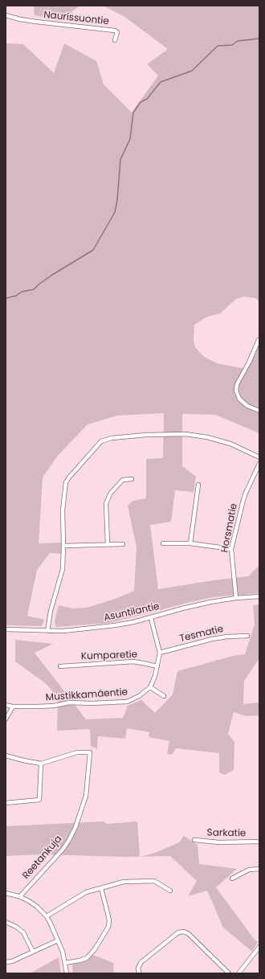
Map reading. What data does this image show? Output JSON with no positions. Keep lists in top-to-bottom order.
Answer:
{
  "streets": {
    "street": [
      "Naurissuontie",
      "Horsmatie",
      "Asuntilantie",
      "Tesmatie",
      "Kumparetie",
      "Mustikkamäentie",
      "Sarkatie",
      "Reetankuja"
    ]
  },
  "crossings": [
    ["Horsmatie", "Asuntilantie"]
  ]
}
